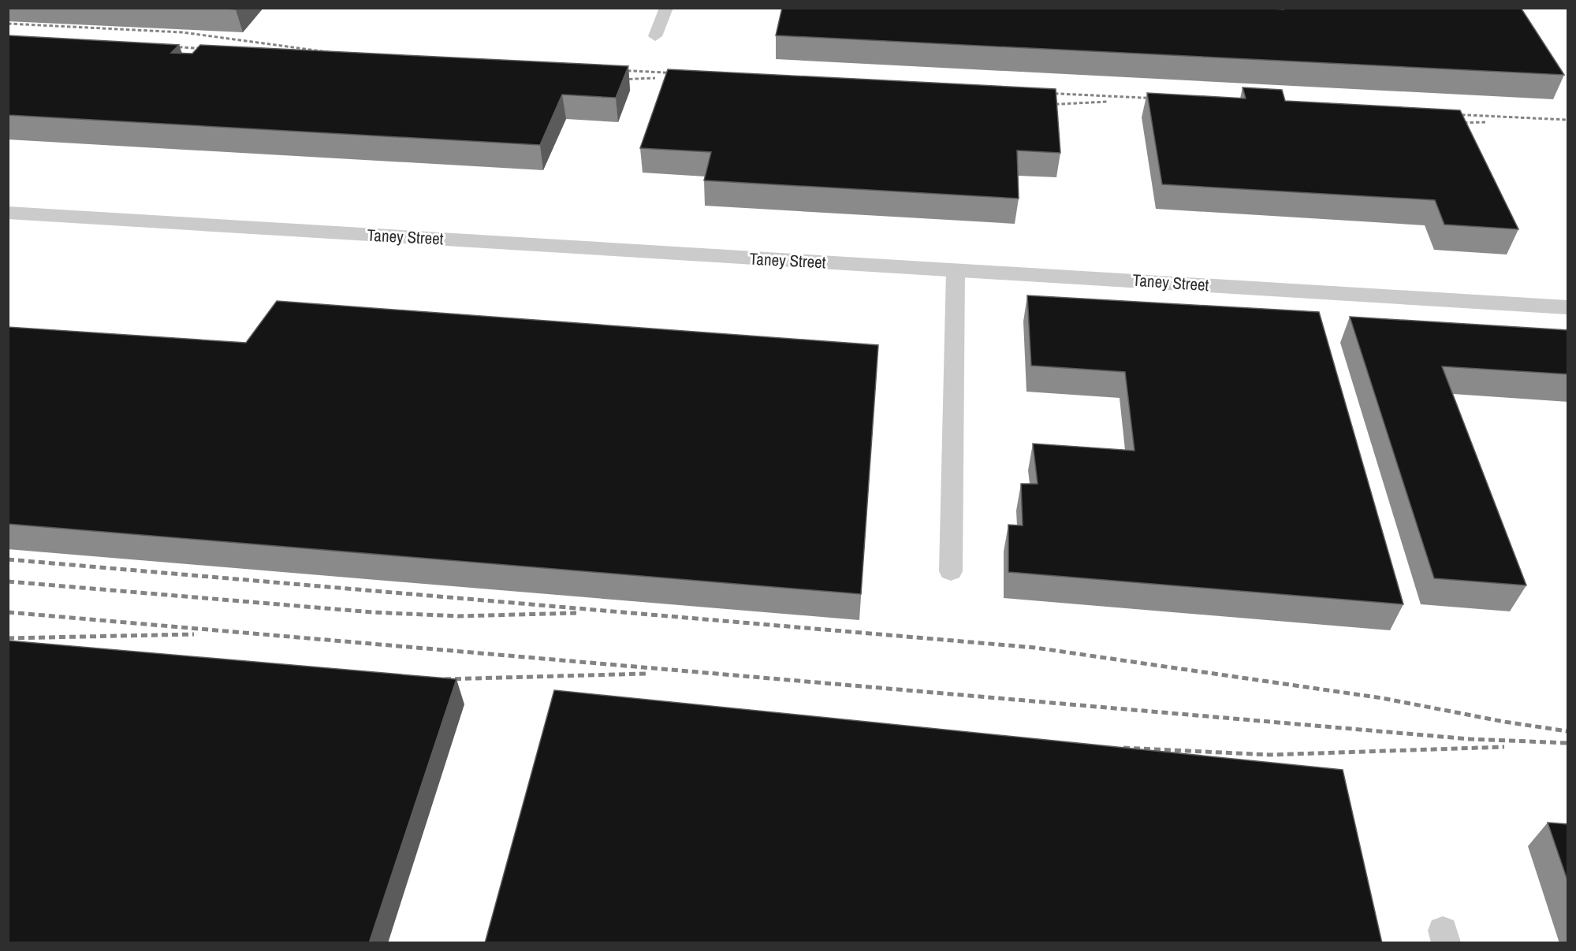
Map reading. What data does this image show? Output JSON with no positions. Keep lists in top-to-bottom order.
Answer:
{
  "streets": {
    "street": ["Taney Street"]
  }
}
